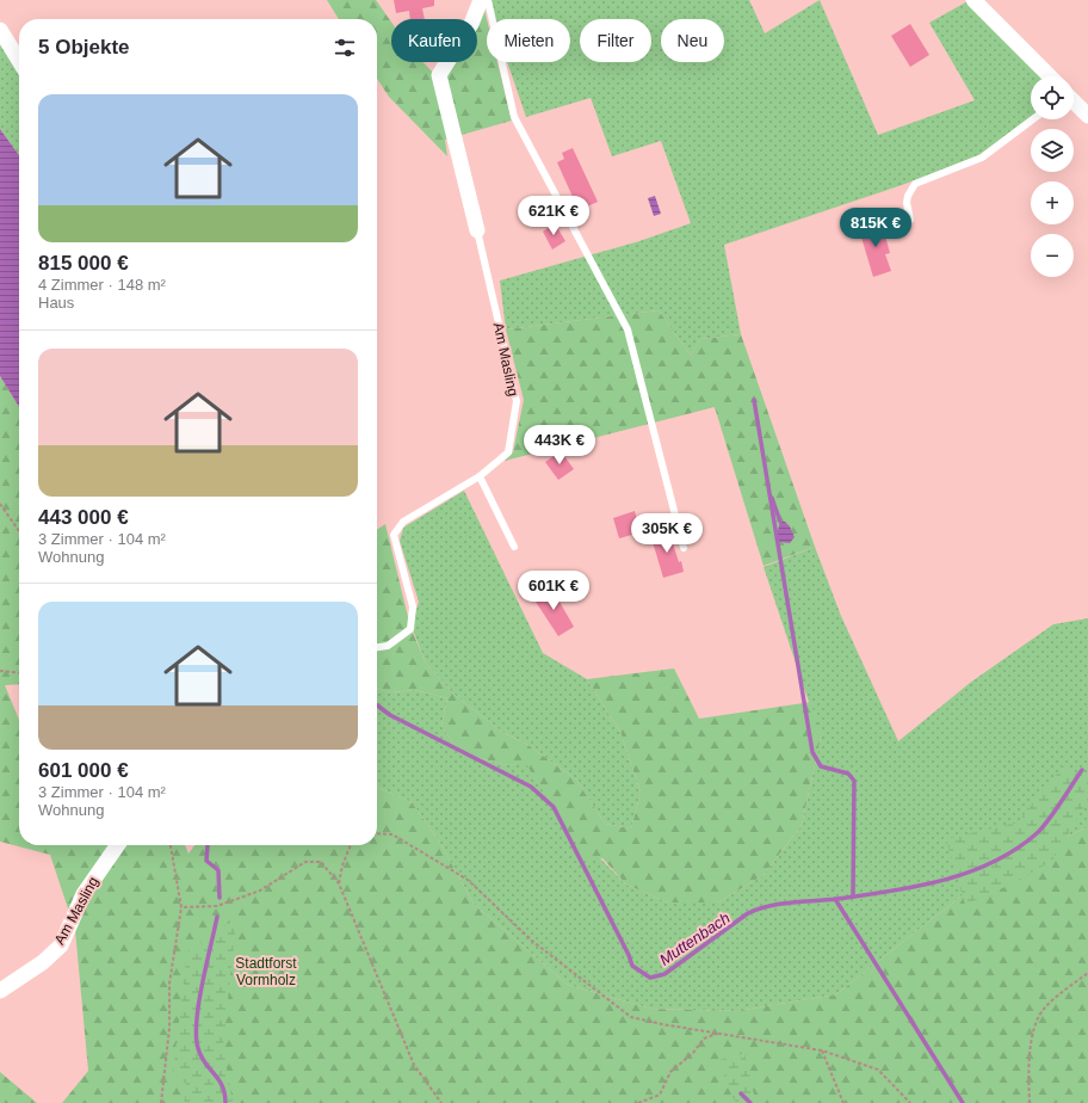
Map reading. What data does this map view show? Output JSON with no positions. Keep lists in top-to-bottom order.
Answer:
{
  "streets": {
    "street": ["Am Masling"]
  },
  "water": ["Muttenbach"],
  "parks": ["Stadtforst Vormholz"],
  "page": {
    "chip": [
      "Kaufen",
      "Mieten",
      "Filter",
      "Neu"
    ],
    "heading": "5 Objekte",
    "map_buttons": ["+", "−"],
    "list": [
      {
        "name": "815 000 €",
        "note": "4 Zimmer · 148 m² · Haus"
      },
      {
        "name": "443 000 €",
        "note": "3 Zimmer · 104 m² · Wohnung"
      },
      {
        "name": "601 000 €",
        "note": "3 Zimmer · 104 m² · Wohnung"
      }
    ],
    "price": [
      "621K €",
      "815K €",
      "443K €",
      "305K €",
      "601K €"
    ]
  }
}
